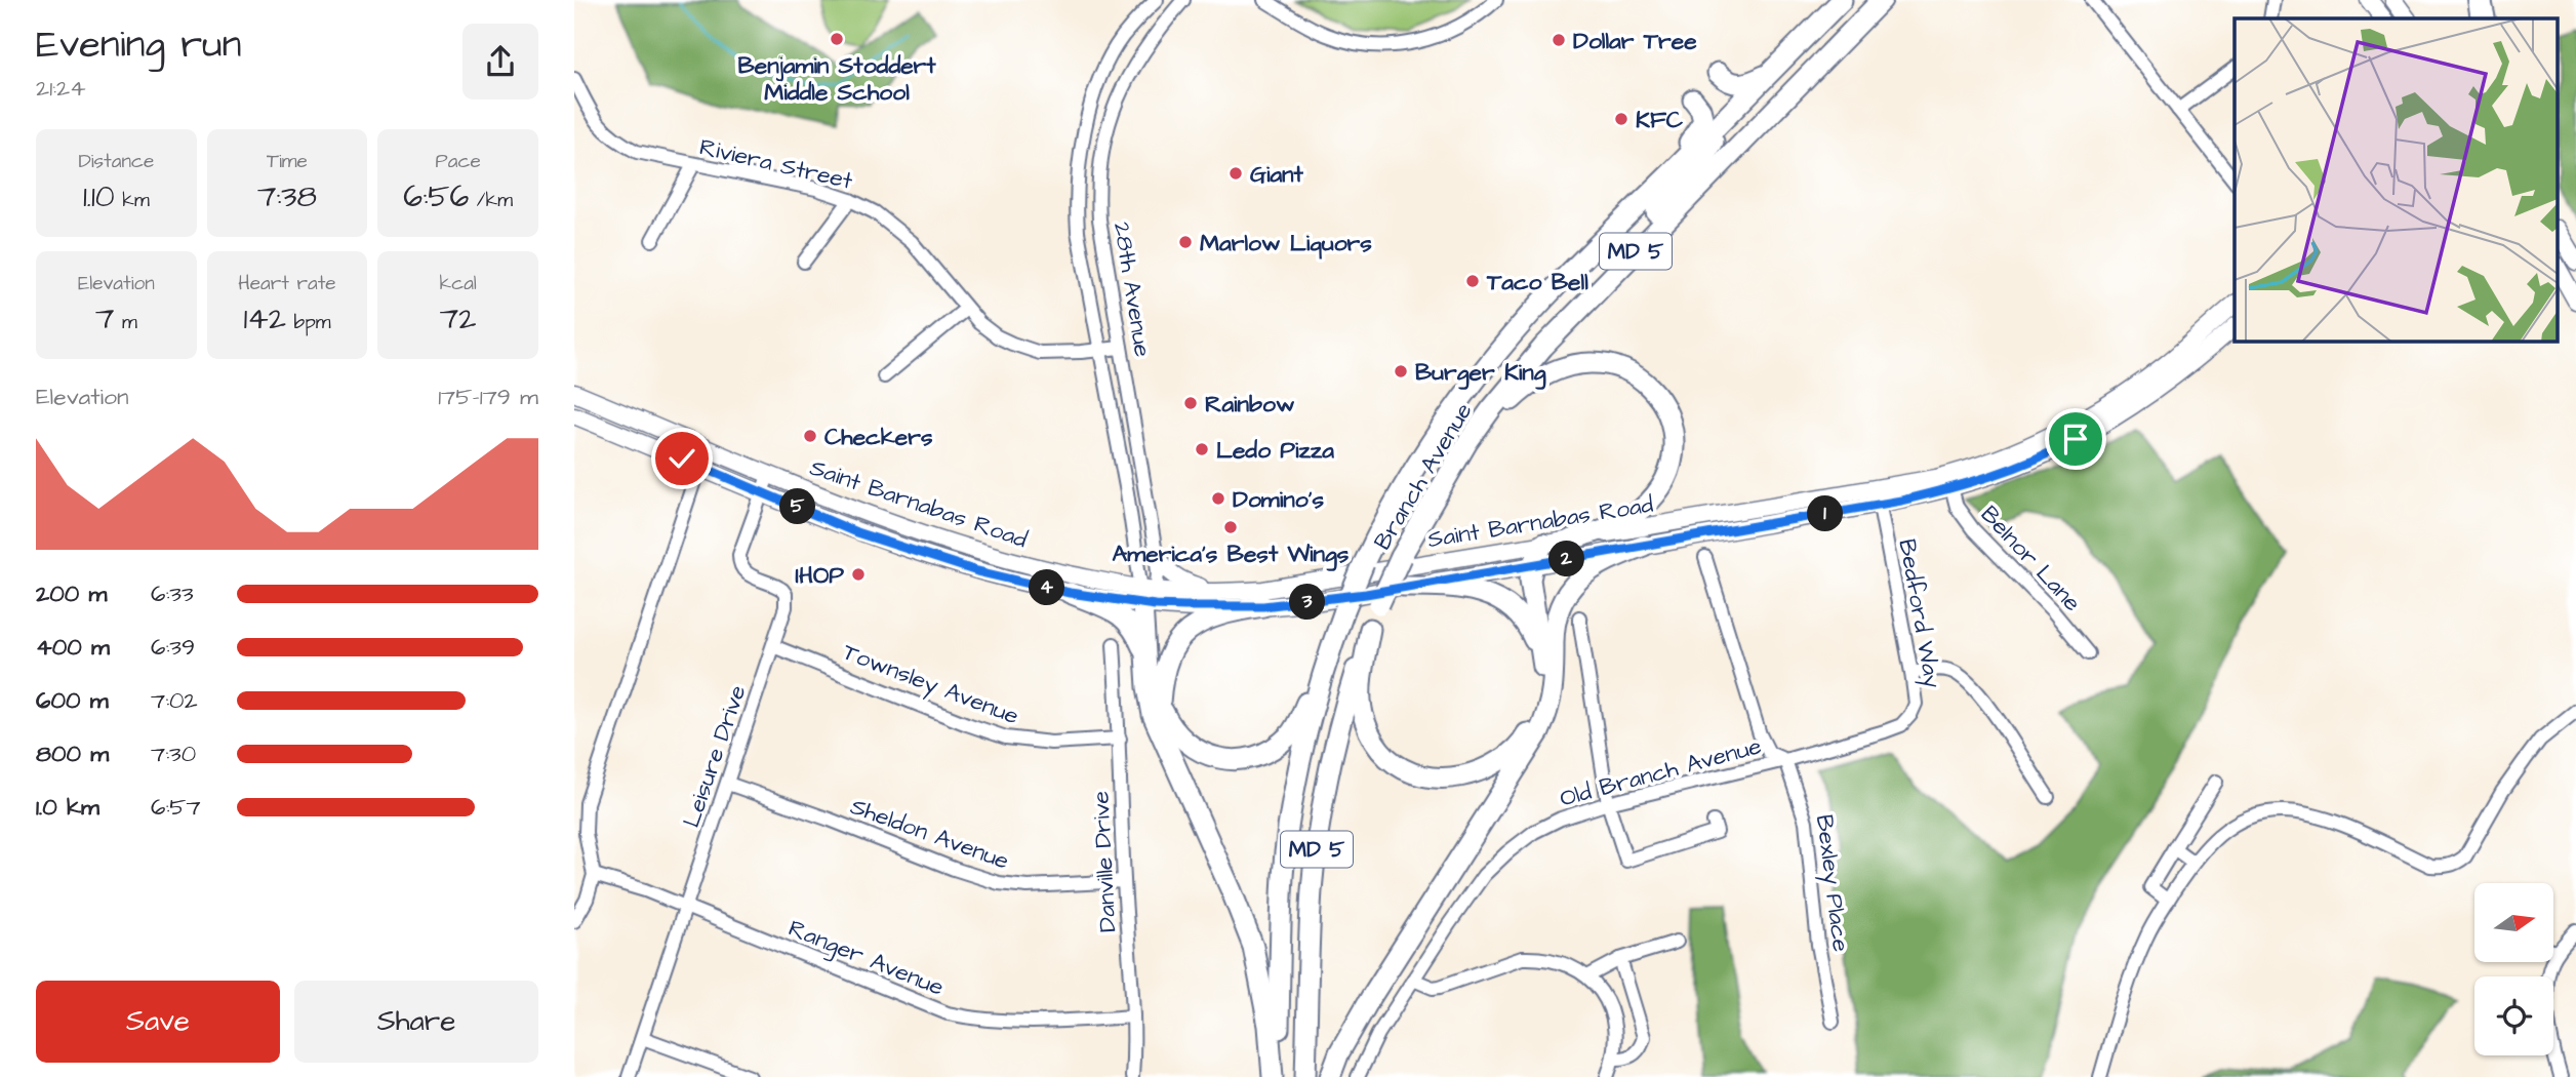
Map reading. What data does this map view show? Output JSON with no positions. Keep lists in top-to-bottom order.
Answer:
{
  "streets": {
    "highway": ["MD 5", "Branch Avenue"],
    "main road": ["Saint Barnabas Road"],
    "street": [
      "Riviera Street",
      "28th Avenue",
      "Belnor Lane",
      "Bedford Way",
      "Townsley Avenue",
      "Leisure Drive",
      "Old Branch Avenue",
      "Sheldon Avenue",
      "Danville Drive",
      "Bexley Place",
      "Ranger Avenue"
    ]
  },
  "crossings": [
    ["Riviera Street", "28th Avenue"],
    ["28th Avenue", "Saint Barnabas Road"],
    ["Saint Barnabas Road", "Belnor Lane"],
    ["Saint Barnabas Road", "Bedford Way"],
    ["Saint Barnabas Road", "Leisure Drive"],
    ["Bedford Way", "Old Branch Avenue"],
    ["Townsley Avenue", "Leisure Drive"],
    ["Townsley Avenue", "Danville Drive"],
    ["Leisure Drive", "Sheldon Avenue"],
    ["Leisure Drive", "Ranger Avenue"],
    ["Old Branch Avenue", "Bexley Place"],
    ["Sheldon Avenue", "Danville Drive"],
    ["Danville Drive", "Ranger Avenue"]
  ],
  "places": [
    "Benjamin Stoddert Middle School",
    "Dollar Tree",
    "KFC",
    "Giant",
    "Marlow Liquors",
    "Taco Bell",
    "Burger King",
    "Rainbow",
    "Checkers",
    "Ledo Pizza",
    "Domino's",
    "America's Best Wings",
    "IHOP"
  ],
  "north": "right",
  "page": {
    "heading": ["Evening run", "21:24"],
    "stats": [
      ["Distance", "1.10 km"],
      ["Time", "7:38"],
      ["Pace", "6:56 /km"],
      ["Elevation", "7 m"],
      ["Heart rate", "142 bpm"],
      ["kcal", "72"]
    ],
    "chart": ["Elevation", "175–179 m"],
    "pins": [
      "5",
      "1",
      "2",
      "4",
      "3"
    ],
    "list": [
      {
        "name": "200 m",
        "note": "6:33"
      },
      {
        "name": "400 m",
        "note": "6:39"
      },
      {
        "name": "600 m",
        "note": "7:02"
      },
      {
        "name": "800 m",
        "note": "7:30"
      },
      {
        "name": "1.0 km",
        "note": "6:57"
      }
    ],
    "buttons": ["Save", "Share"]
  }
}
